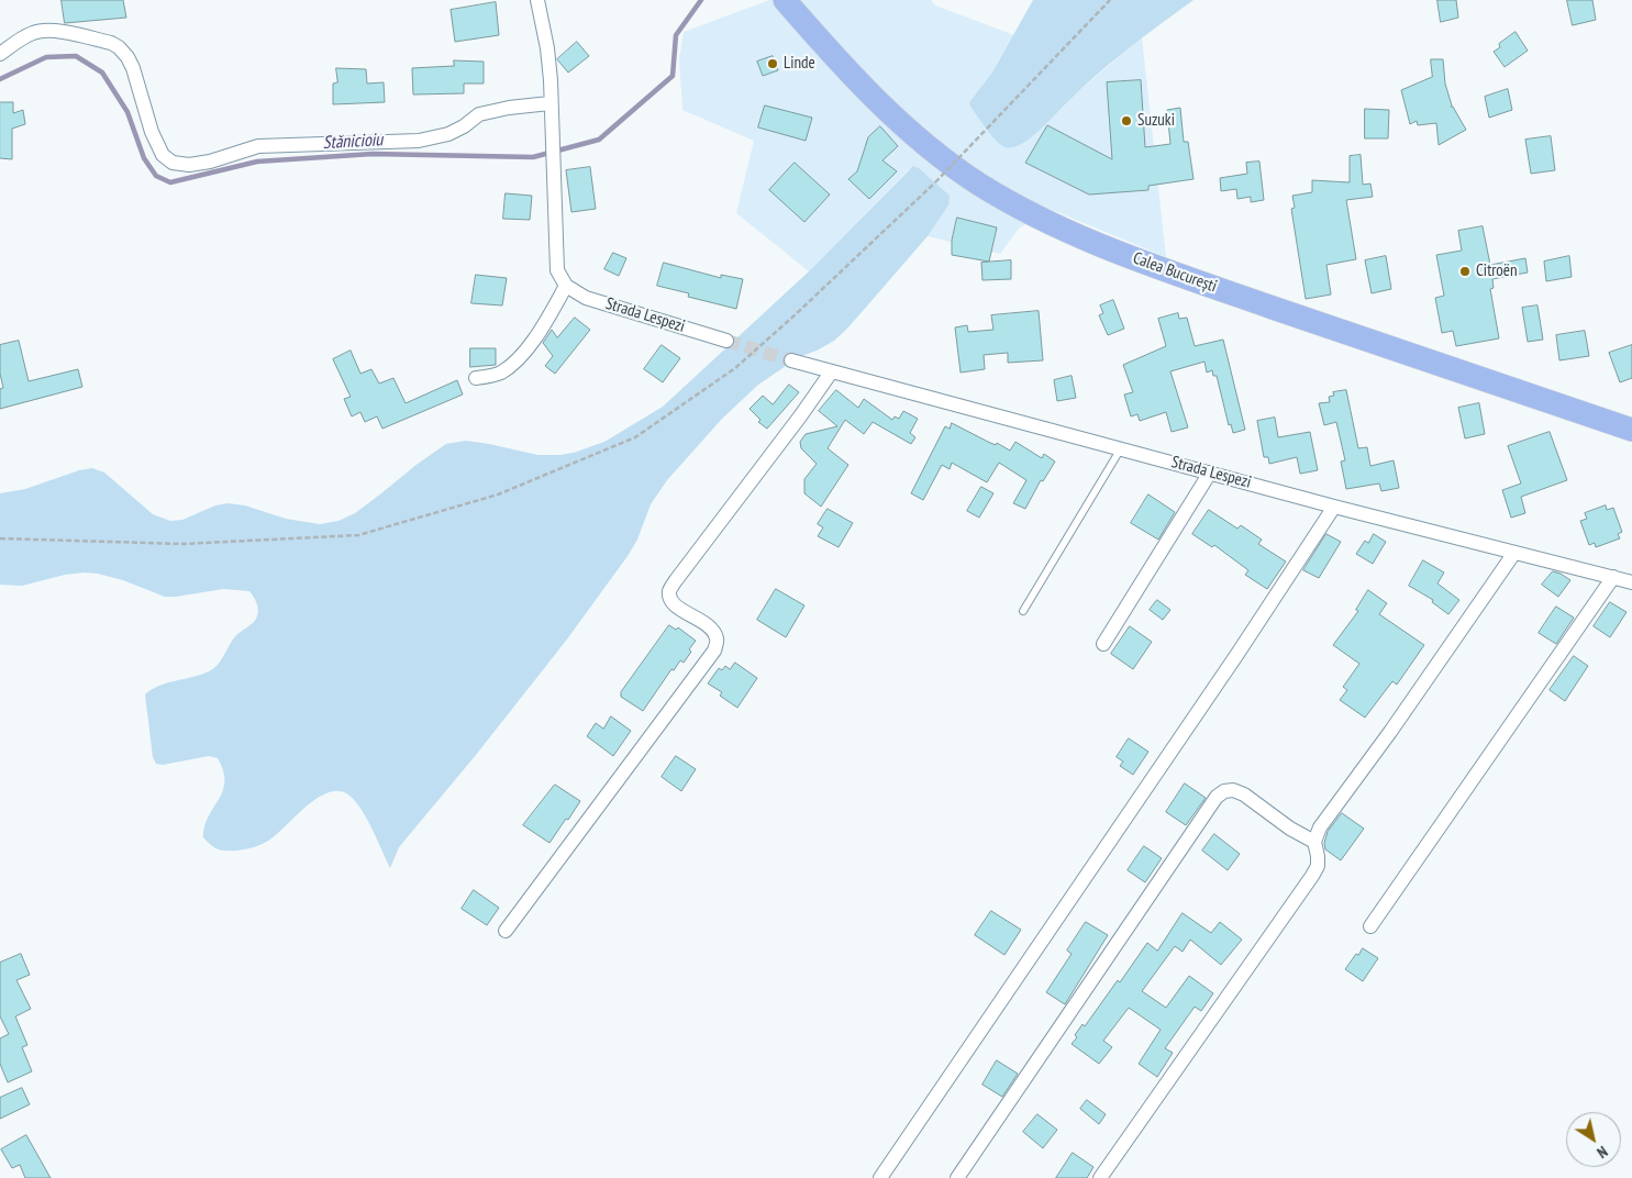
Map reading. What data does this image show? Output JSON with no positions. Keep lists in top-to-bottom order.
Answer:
{
  "streets": {
    "highway": ["Calea București"],
    "street": ["Strada Lespezi"]
  },
  "water": ["Stănicioiu"],
  "places": ["Linde", "Suzuki", "Citroën"],
  "north": "bottom right"
}
